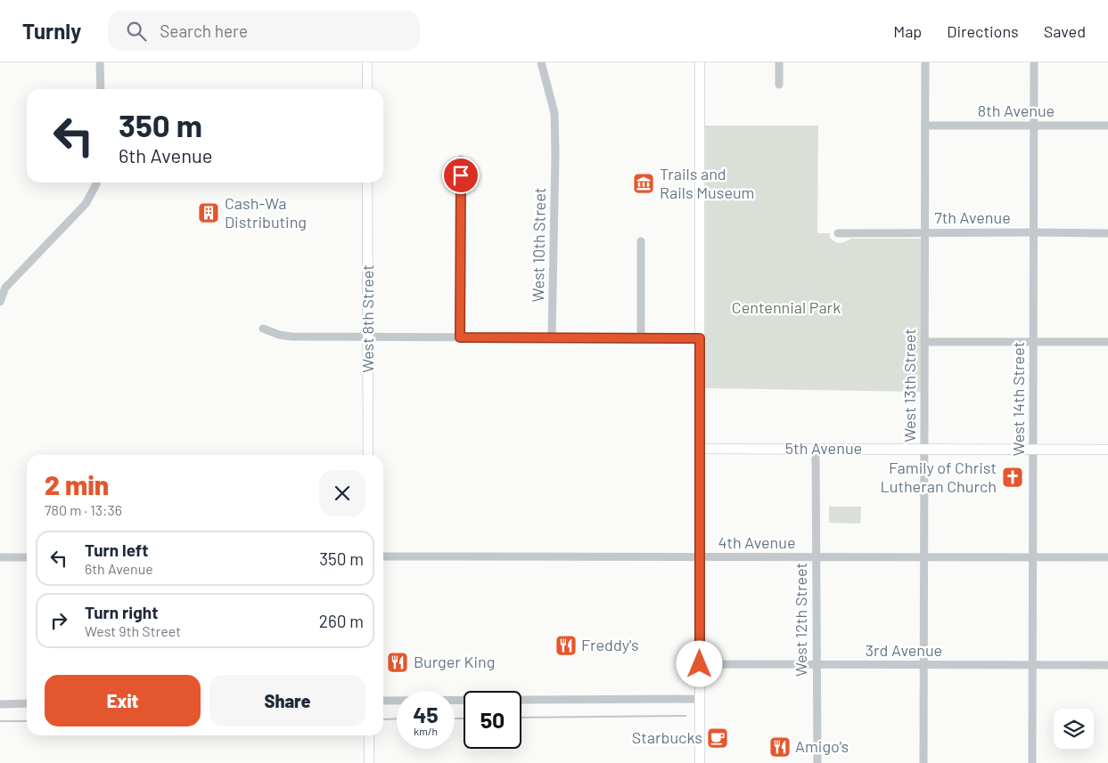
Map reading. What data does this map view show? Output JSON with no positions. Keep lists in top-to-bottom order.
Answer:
{
  "streets": {
    "street": [
      "8th Avenue",
      "7th Avenue",
      "West 10th Street",
      "West 8th Street",
      "West 13th Street",
      "West 14th Street",
      "5th Avenue",
      "4th Avenue",
      "West 12th Street",
      "3rd Avenue"
    ]
  },
  "crossings": [
    ["8th Avenue", "West 13th Street"],
    ["8th Avenue", "West 14th Street"],
    ["7th Avenue", "West 13th Street"],
    ["7th Avenue", "West 14th Street"],
    ["West 13th Street", "5th Avenue"],
    ["West 13th Street", "4th Avenue"],
    ["West 13th Street", "3rd Avenue"],
    ["West 14th Street", "5th Avenue"],
    ["West 14th Street", "4th Avenue"],
    ["West 14th Street", "3rd Avenue"],
    ["5th Avenue", "West 12th Street"],
    ["4th Avenue", "West 12th Street"],
    ["West 12th Street", "3rd Avenue"]
  ],
  "parks": ["Centennial Park"],
  "places": {
    "museum": ["Trails and Rails Museum"],
    "building": ["Cash-Wa Distributing"],
    "church": ["Family of Christ Lutheran Church"],
    "restaurant": ["Freddy's", "Burger King", "Amigo's"],
    "cafe": ["Starbucks"]
  },
  "page": {
    "header": "Turnly",
    "search": "Search here",
    "nav": ["Map", "Directions", "Saved"],
    "turn": ["350 m", "6th Avenue"],
    "heading": ["2 min", "780 m · 13:36"],
    "list": [
      {
        "name": "Turn left",
        "note": "6th Avenue",
        "value": "350 m"
      },
      {
        "name": "Turn right",
        "note": "West 9th Street",
        "value": "260 m"
      }
    ],
    "buttons": ["Exit", "Share"],
    "speed": "45 km/h",
    "limit": "50"
  }
}
